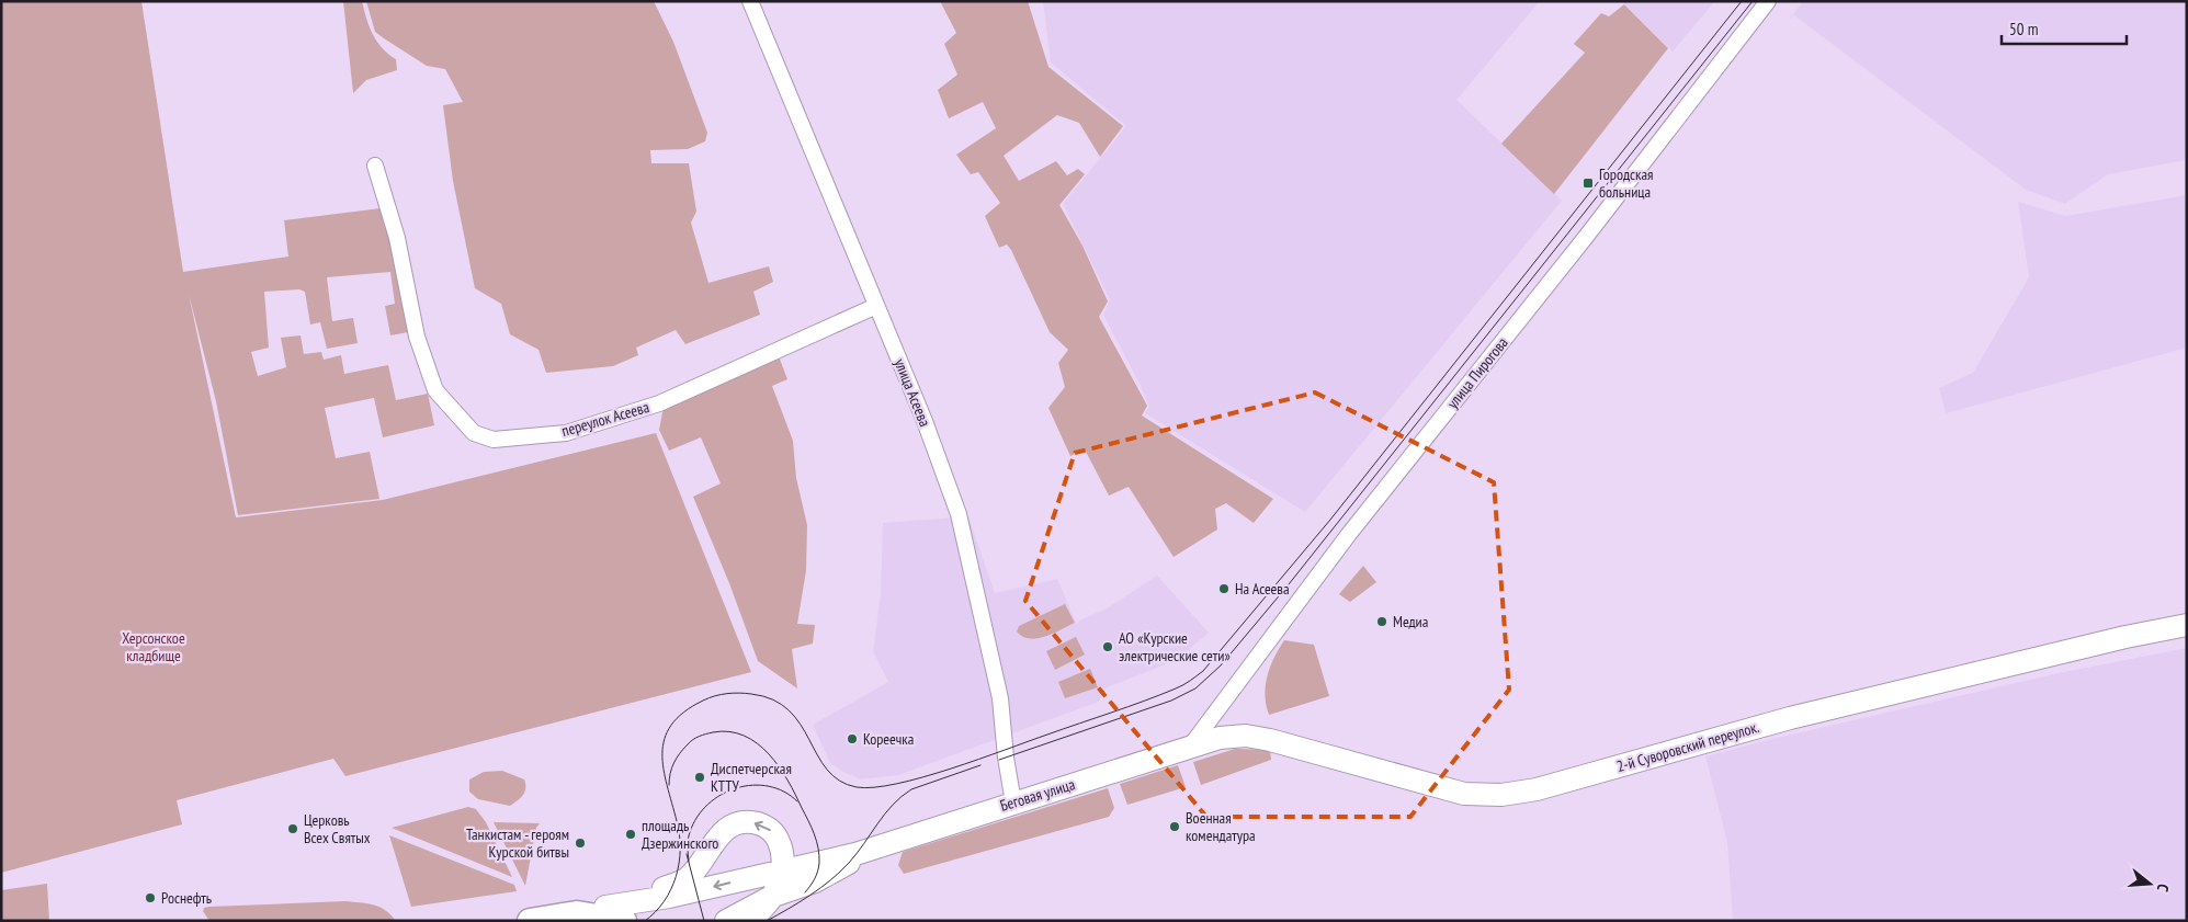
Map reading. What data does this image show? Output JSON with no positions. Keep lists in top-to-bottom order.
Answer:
{
  "streets": {
    "street": [
      "улица Пирогова",
      "улица Асеева",
      "переулок Асеева",
      "2-й Суворовский переулок.",
      "Беговая улица"
    ]
  },
  "crossings": [
    ["улица Пирогова", "2-й Суворовский переулок."],
    ["улица Пирогова", "Беговая улица"],
    ["улица Асеева", "переулок Асеева"],
    ["улица Асеева", "Беговая улица"],
    ["2-й Суворовский переулок.", "Беговая улица"]
  ],
  "parks": ["Херсонское кладбище"],
  "places": {
    "transit": ["Городская больница"],
    "other": [
      "На Асеева",
      "Медиа",
      "АО «Курские электрические сети»",
      "Кореечка",
      "Диспетчерская КТТУ",
      "Военная комендатура",
      "Церковь Всех Святых",
      "площадь Дзержинского",
      "Танкистам - героям Курской битвы",
      "Роснефть"
    ]
  },
  "scale_bar": "50 m",
  "north": "right"
}
